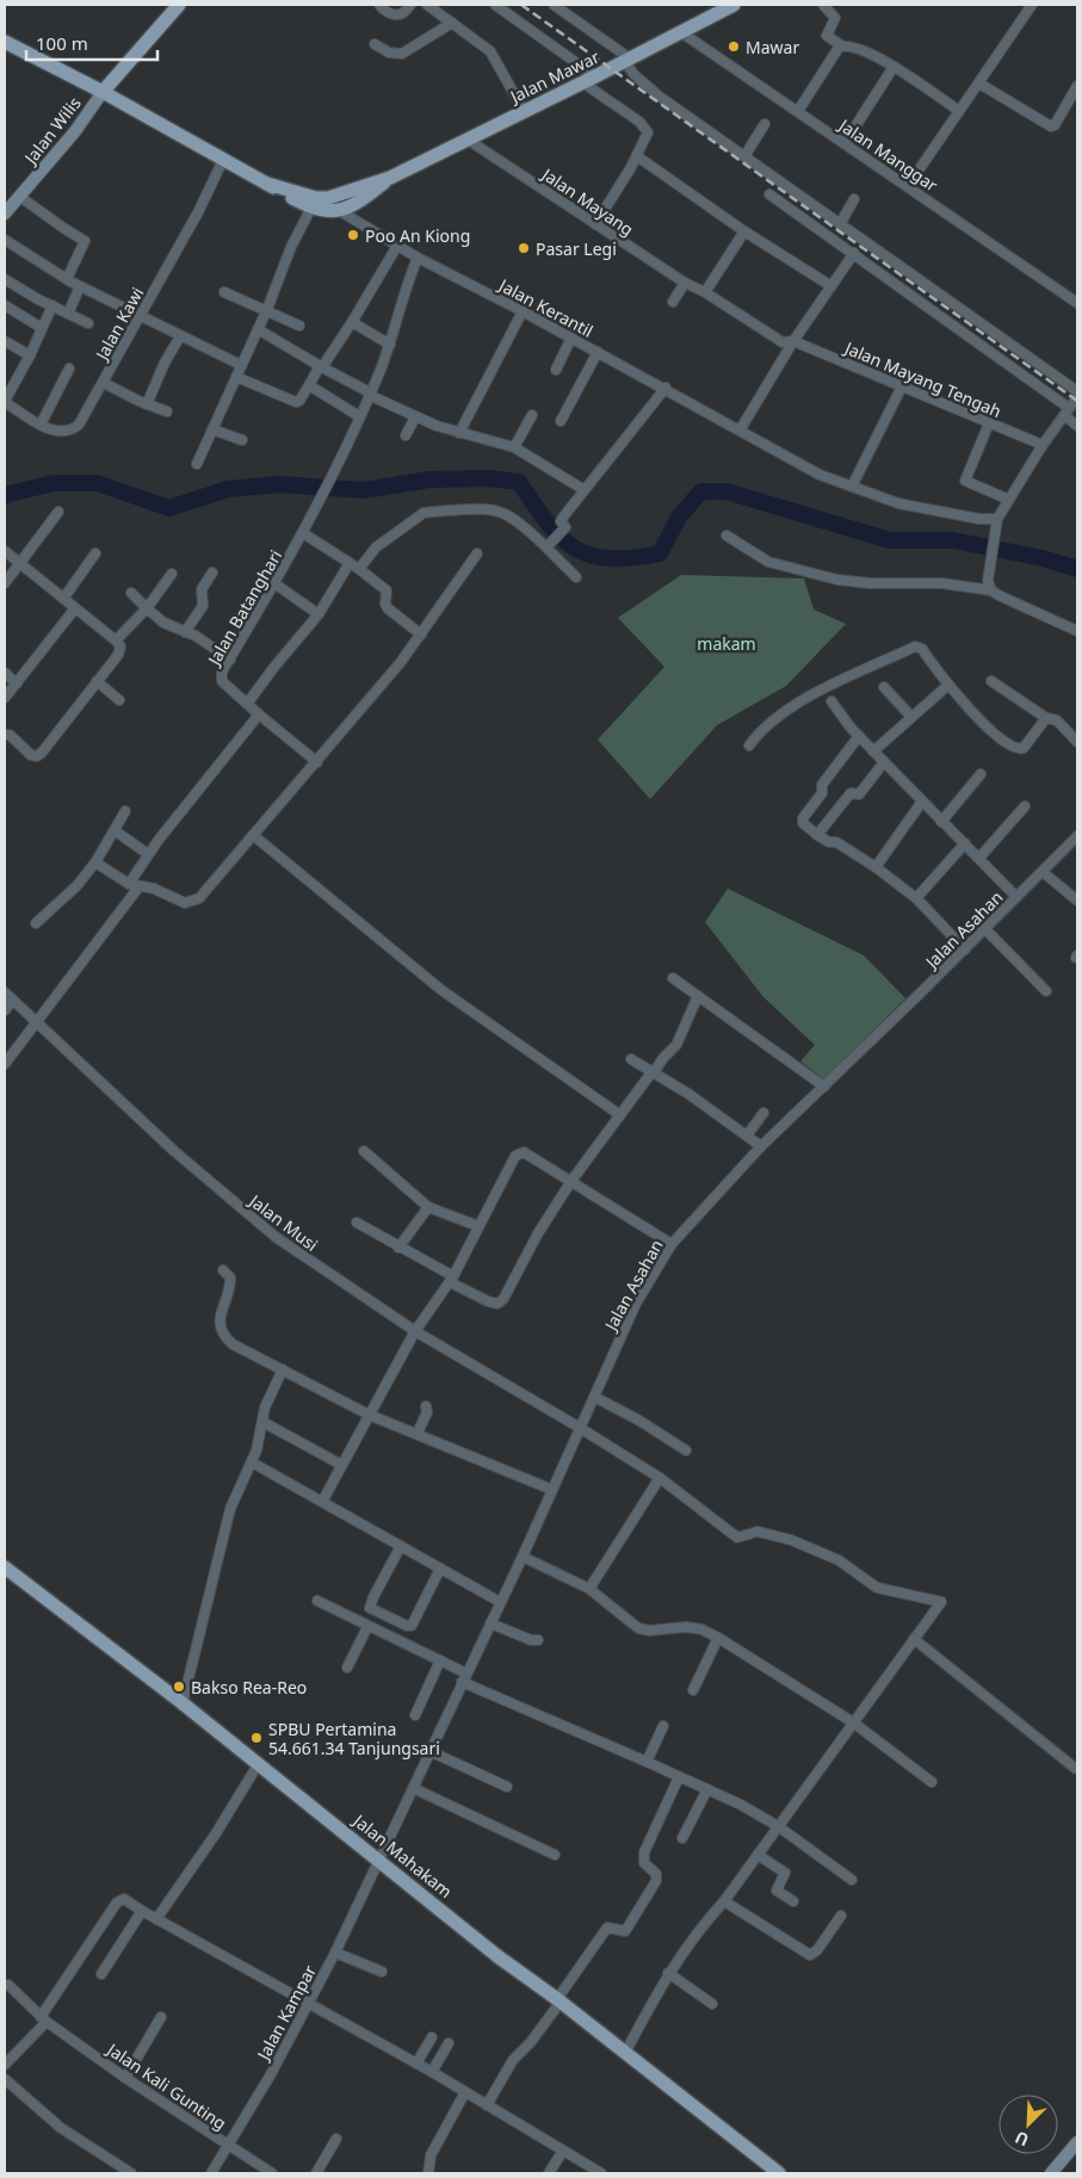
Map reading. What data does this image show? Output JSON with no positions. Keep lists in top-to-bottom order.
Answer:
{
  "streets": {
    "main road": ["Jalan Mawar", "Jalan Wilis", "Jalan Mahakam"],
    "street": [
      "Jalan Manggar",
      "Jalan Mayang",
      "Jalan Kerantil",
      "Jalan Kawi",
      "Jalan Mayang Tengah",
      "Jalan Batanghari",
      "Jalan Asahan",
      "Jalan Musi",
      "Jalan Kampar",
      "Jalan Kali Gunting"
    ]
  },
  "crossings": [
    ["Jalan Mawar", "Jalan Wilis"],
    ["Jalan Mawar", "Jalan Manggar"],
    ["Jalan Mawar", "Jalan Mayang"],
    ["Jalan Mawar", "Jalan Kerantil"],
    ["Jalan Mawar", "Jalan Kawi"],
    ["Jalan Mayang", "Jalan Mayang Tengah"],
    ["Jalan Kerantil", "Jalan Batanghari"],
    ["Jalan Asahan", "Jalan Musi"],
    ["Jalan Asahan", "Jalan Mahakam"],
    ["Jalan Asahan", "Jalan Kampar"],
    ["Jalan Mahakam", "Jalan Kampar"],
    ["Jalan Kampar", "Jalan Kali Gunting"]
  ],
  "parks": ["makam"],
  "places": [
    "Mawar",
    "Poo An Kiong",
    "Pasar Legi",
    "Bakso Rea-Reo",
    "SPBU Pertamina 54.661.34 Tanjungsari"
  ],
  "scale_bar": "100 m",
  "north": "bottom left"
}
